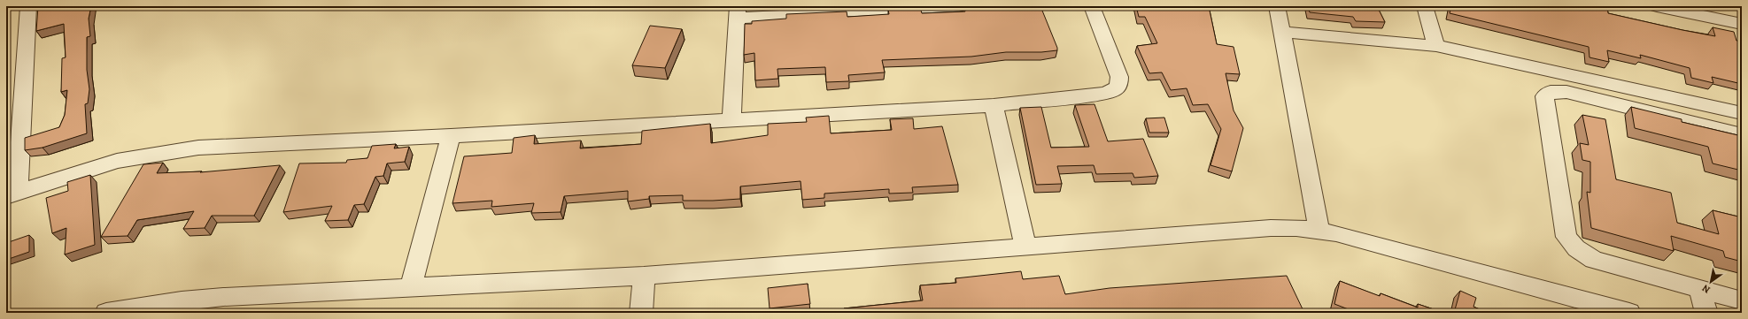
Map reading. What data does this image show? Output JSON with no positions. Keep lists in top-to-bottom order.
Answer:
{
  "north": "bottom left"
}
